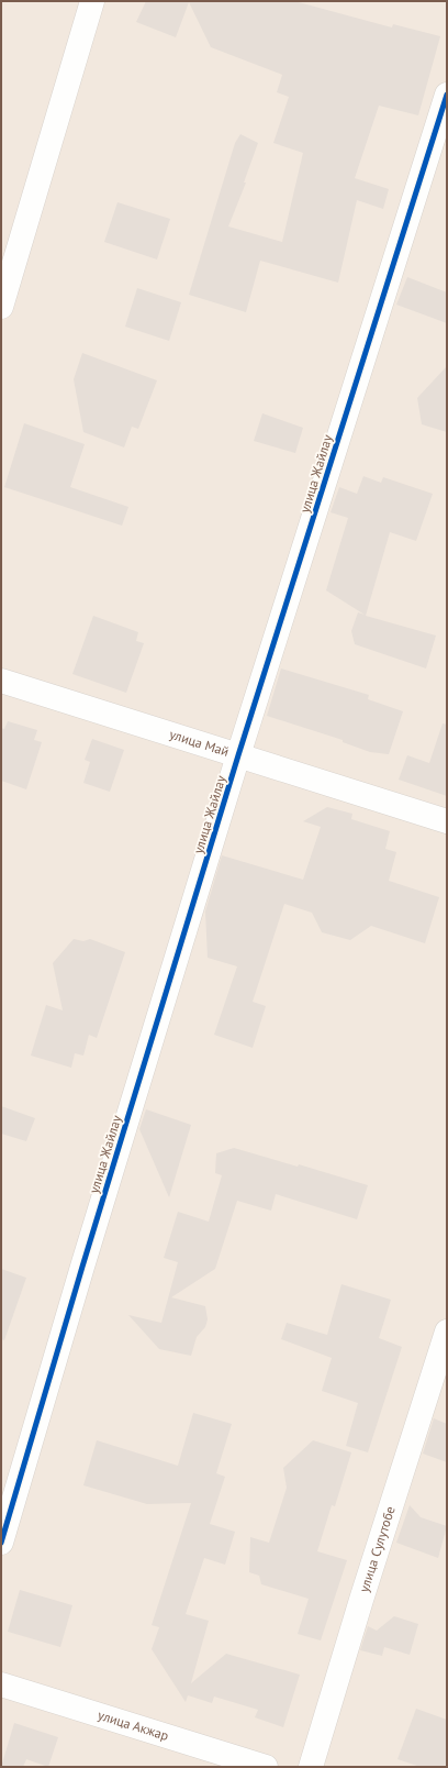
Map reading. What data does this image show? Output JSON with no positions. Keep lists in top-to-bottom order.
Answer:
{
  "streets": {
    "street": [
      "улица Жайлау",
      "улица Май",
      "улица Сулутобе",
      "улица Акжар"
    ]
  },
  "crossings": [
    ["улица Жайлау", "улица Май"]
  ]
}
